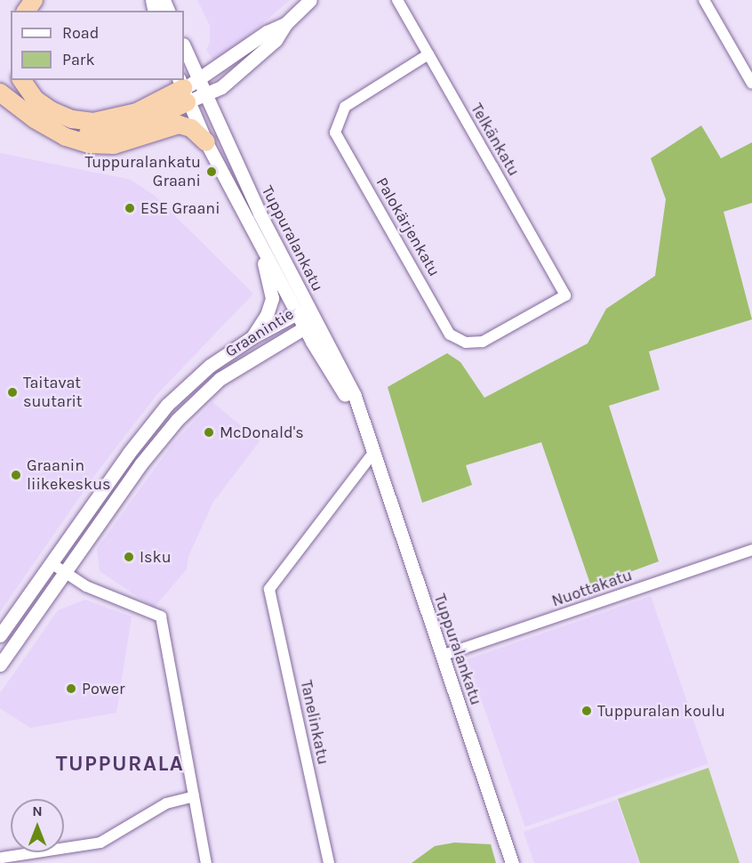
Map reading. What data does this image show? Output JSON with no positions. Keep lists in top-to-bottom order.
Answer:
{
  "streets": {
    "street": [
      "Telkänkatu",
      "Palokärjenkatu",
      "Tuppuralankatu",
      "Graanintie",
      "Nuottakatu",
      "Tanelinkatu"
    ]
  },
  "crossings": [
    ["Telkänkatu", "Palokärjenkatu"],
    ["Tuppuralankatu", "Graanintie"],
    ["Tuppuralankatu", "Nuottakatu"],
    ["Tuppuralankatu", "Tanelinkatu"]
  ],
  "districts": ["TUPPURALA"],
  "places": [
    "Tuppuralankatu Graani",
    "ESE Graani",
    "Taitavat suutarit",
    "McDonald's",
    "Graanin liikekeskus",
    "Isku",
    "Power",
    "Tuppuralan koulu"
  ],
  "legend": ["Road", "Park"],
  "north": "top"
}
